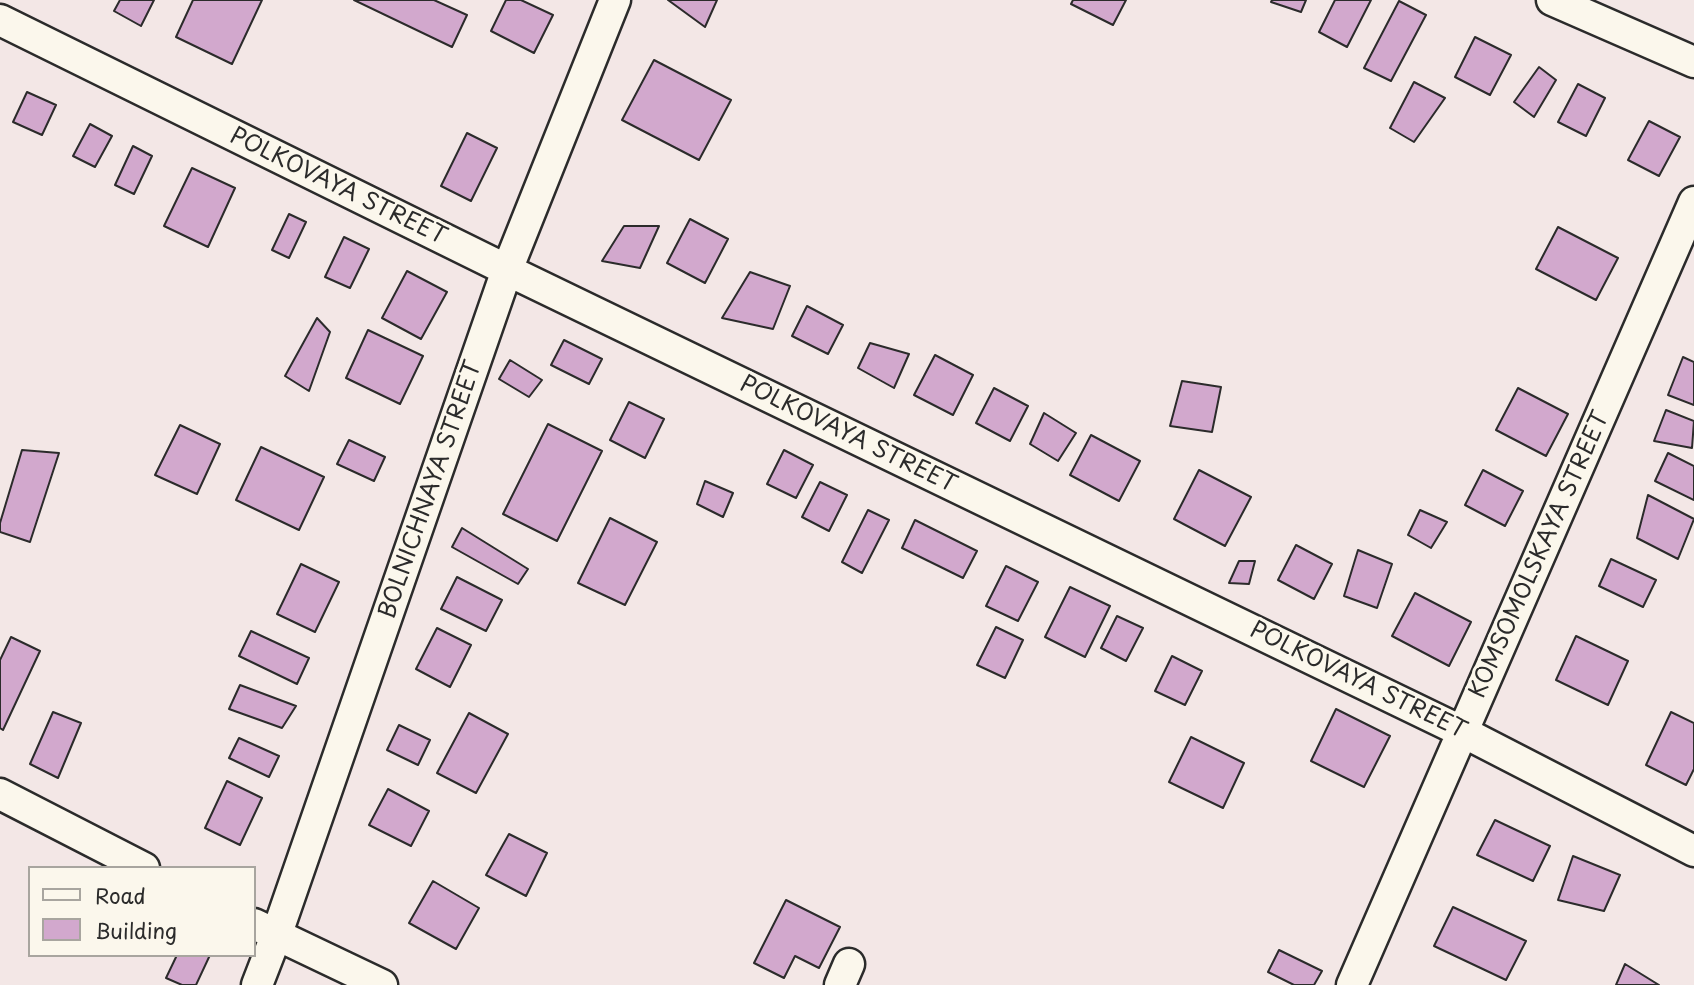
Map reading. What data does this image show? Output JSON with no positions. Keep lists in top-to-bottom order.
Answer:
{
  "streets": {
    "street": ["POLKOVAYA STREET", "BOLNICHNAYA STREET", "KOMSOMOLSKAYA STREET"]
  },
  "crossings": [
    ["POLKOVAYA STREET", "BOLNICHNAYA STREET"],
    ["POLKOVAYA STREET", "KOMSOMOLSKAYA STREET"]
  ],
  "legend": ["Road", "Building"]
}
